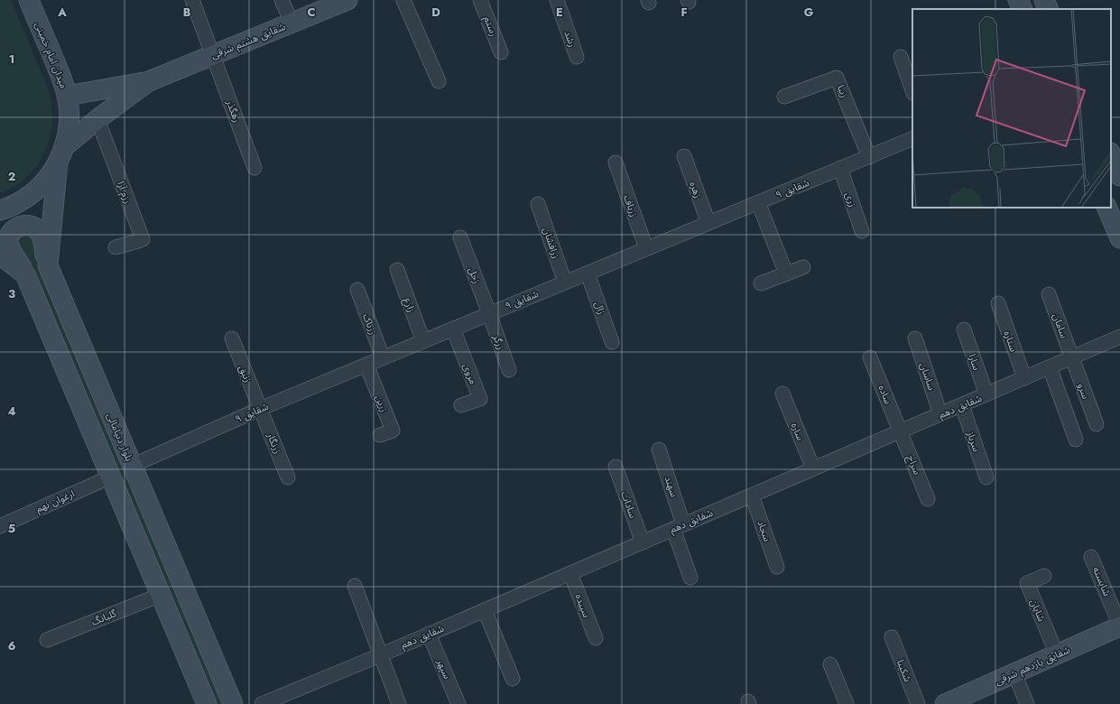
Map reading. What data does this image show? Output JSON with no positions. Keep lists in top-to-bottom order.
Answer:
{
  "streets": {
    "main road": [
      "شقایق هشتم شرقی",
      "میدان امام خمینی",
      "بلوار دنیامالی",
      "شقایق یازدهم شرقی"
    ],
    "street": [
      "رستم",
      "رشد",
      "زیبا",
      "رهگذر",
      "شقایق ۹",
      "زهره",
      "رزم آرا",
      "زری",
      "زرباف",
      "زرافشان",
      "زحل",
      "زارع",
      "زال",
      "زرتاک",
      "سامان",
      "ستاره",
      "زرگر",
      "سارا",
      "زنبق",
      "مروی",
      "ساسان",
      "سرو",
      "ساده",
      "زرین",
      "شقایق دهم",
      "ساره",
      "سرباز",
      "زرنگار",
      "سراج",
      "سهند",
      "ارغوان نهم",
      "سادات",
      "سجاد",
      "شایسته",
      "سپیده",
      "شایان",
      "گلبانگ",
      "سپهر",
      "شکیبا"
    ]
  },
  "crossings": [
    ["شقایق هشتم شرقی", "میدان امام خمینی"],
    ["شقایق هشتم شرقی", "رهگذر"],
    ["شقایق هشتم شرقی", "رزم آرا"],
    ["شقایق هشتم شرقی", "بلوار دنیامالی"],
    ["میدان امام خمینی", "بلوار دنیامالی"],
    ["زیبا", "شقایق ۹"],
    ["شقایق ۹", "زهره"],
    ["شقایق ۹", "زری"],
    ["شقایق ۹", "زرباف"],
    ["شقایق ۹", "زرافشان"],
    ["شقایق ۹", "زحل"],
    ["شقایق ۹", "زارع"],
    ["شقایق ۹", "زال"],
    ["شقایق ۹", "زرتاک"],
    ["شقایق ۹", "زرگر"],
    ["شقایق ۹", "زنبق"],
    ["شقایق ۹", "مروی"],
    ["شقایق ۹", "زرین"],
    ["شقایق ۹", "بلوار دنیامالی"],
    ["شقایق ۹", "زرنگار"],
    ["زحل", "زرگر"],
    ["سامان", "سرو"],
    ["سامان", "شقایق دهم"],
    ["ستاره", "شقایق دهم"],
    ["سارا", "شقایق دهم"],
    ["زنبق", "زرنگار"],
    ["ساسان", "شقایق دهم"],
    ["سرو", "شقایق دهم"],
    ["ساده", "شقایق دهم"],
    ["ساده", "سراج"],
    ["شقایق دهم", "ساره"],
    ["شقایق دهم", "سرباز"],
    ["شقایق دهم", "سراج"],
    ["شقایق دهم", "سهند"],
    ["شقایق دهم", "سادات"],
    ["شقایق دهم", "سجاد"],
    ["شقایق دهم", "سپیده"],
    ["شقایق دهم", "سپهر"],
    ["شایسته", "شقایق یازدهم شرقی"],
    ["شایان", "شقایق یازدهم شرقی"]
  ],
  "grid": {
    "columns": [
      "A",
      "B",
      "C",
      "D",
      "E",
      "F",
      "G"
    ],
    "rows": [
      "1",
      "2",
      "3",
      "4",
      "5",
      "6"
    ]
  }
}
